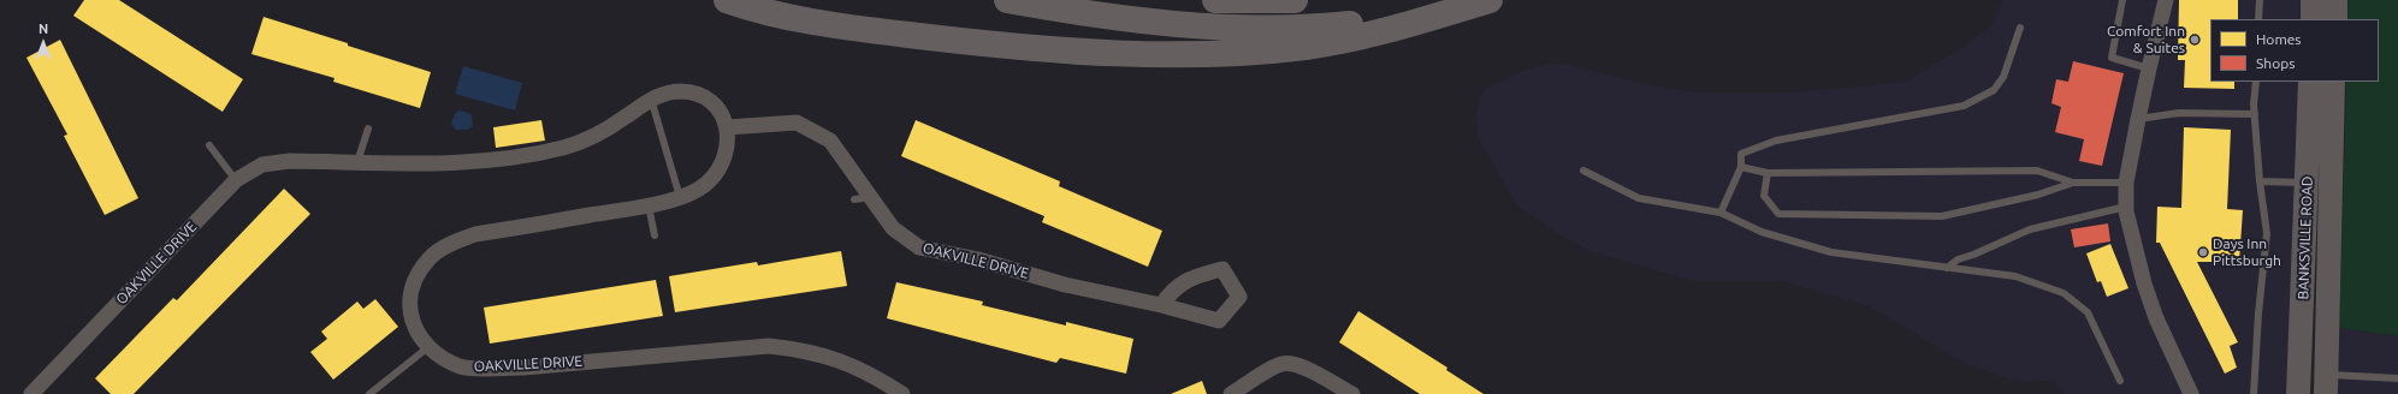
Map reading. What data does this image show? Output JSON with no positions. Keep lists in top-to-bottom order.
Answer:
{
  "streets": {
    "main road": ["BANKSVILLE ROAD"],
    "street": ["OAKVILLE DRIVE"]
  },
  "places": ["Comfort Inn & Suites", "Days Inn Pittsburgh"],
  "legend": ["Homes", "Shops"],
  "north": "top"
}
